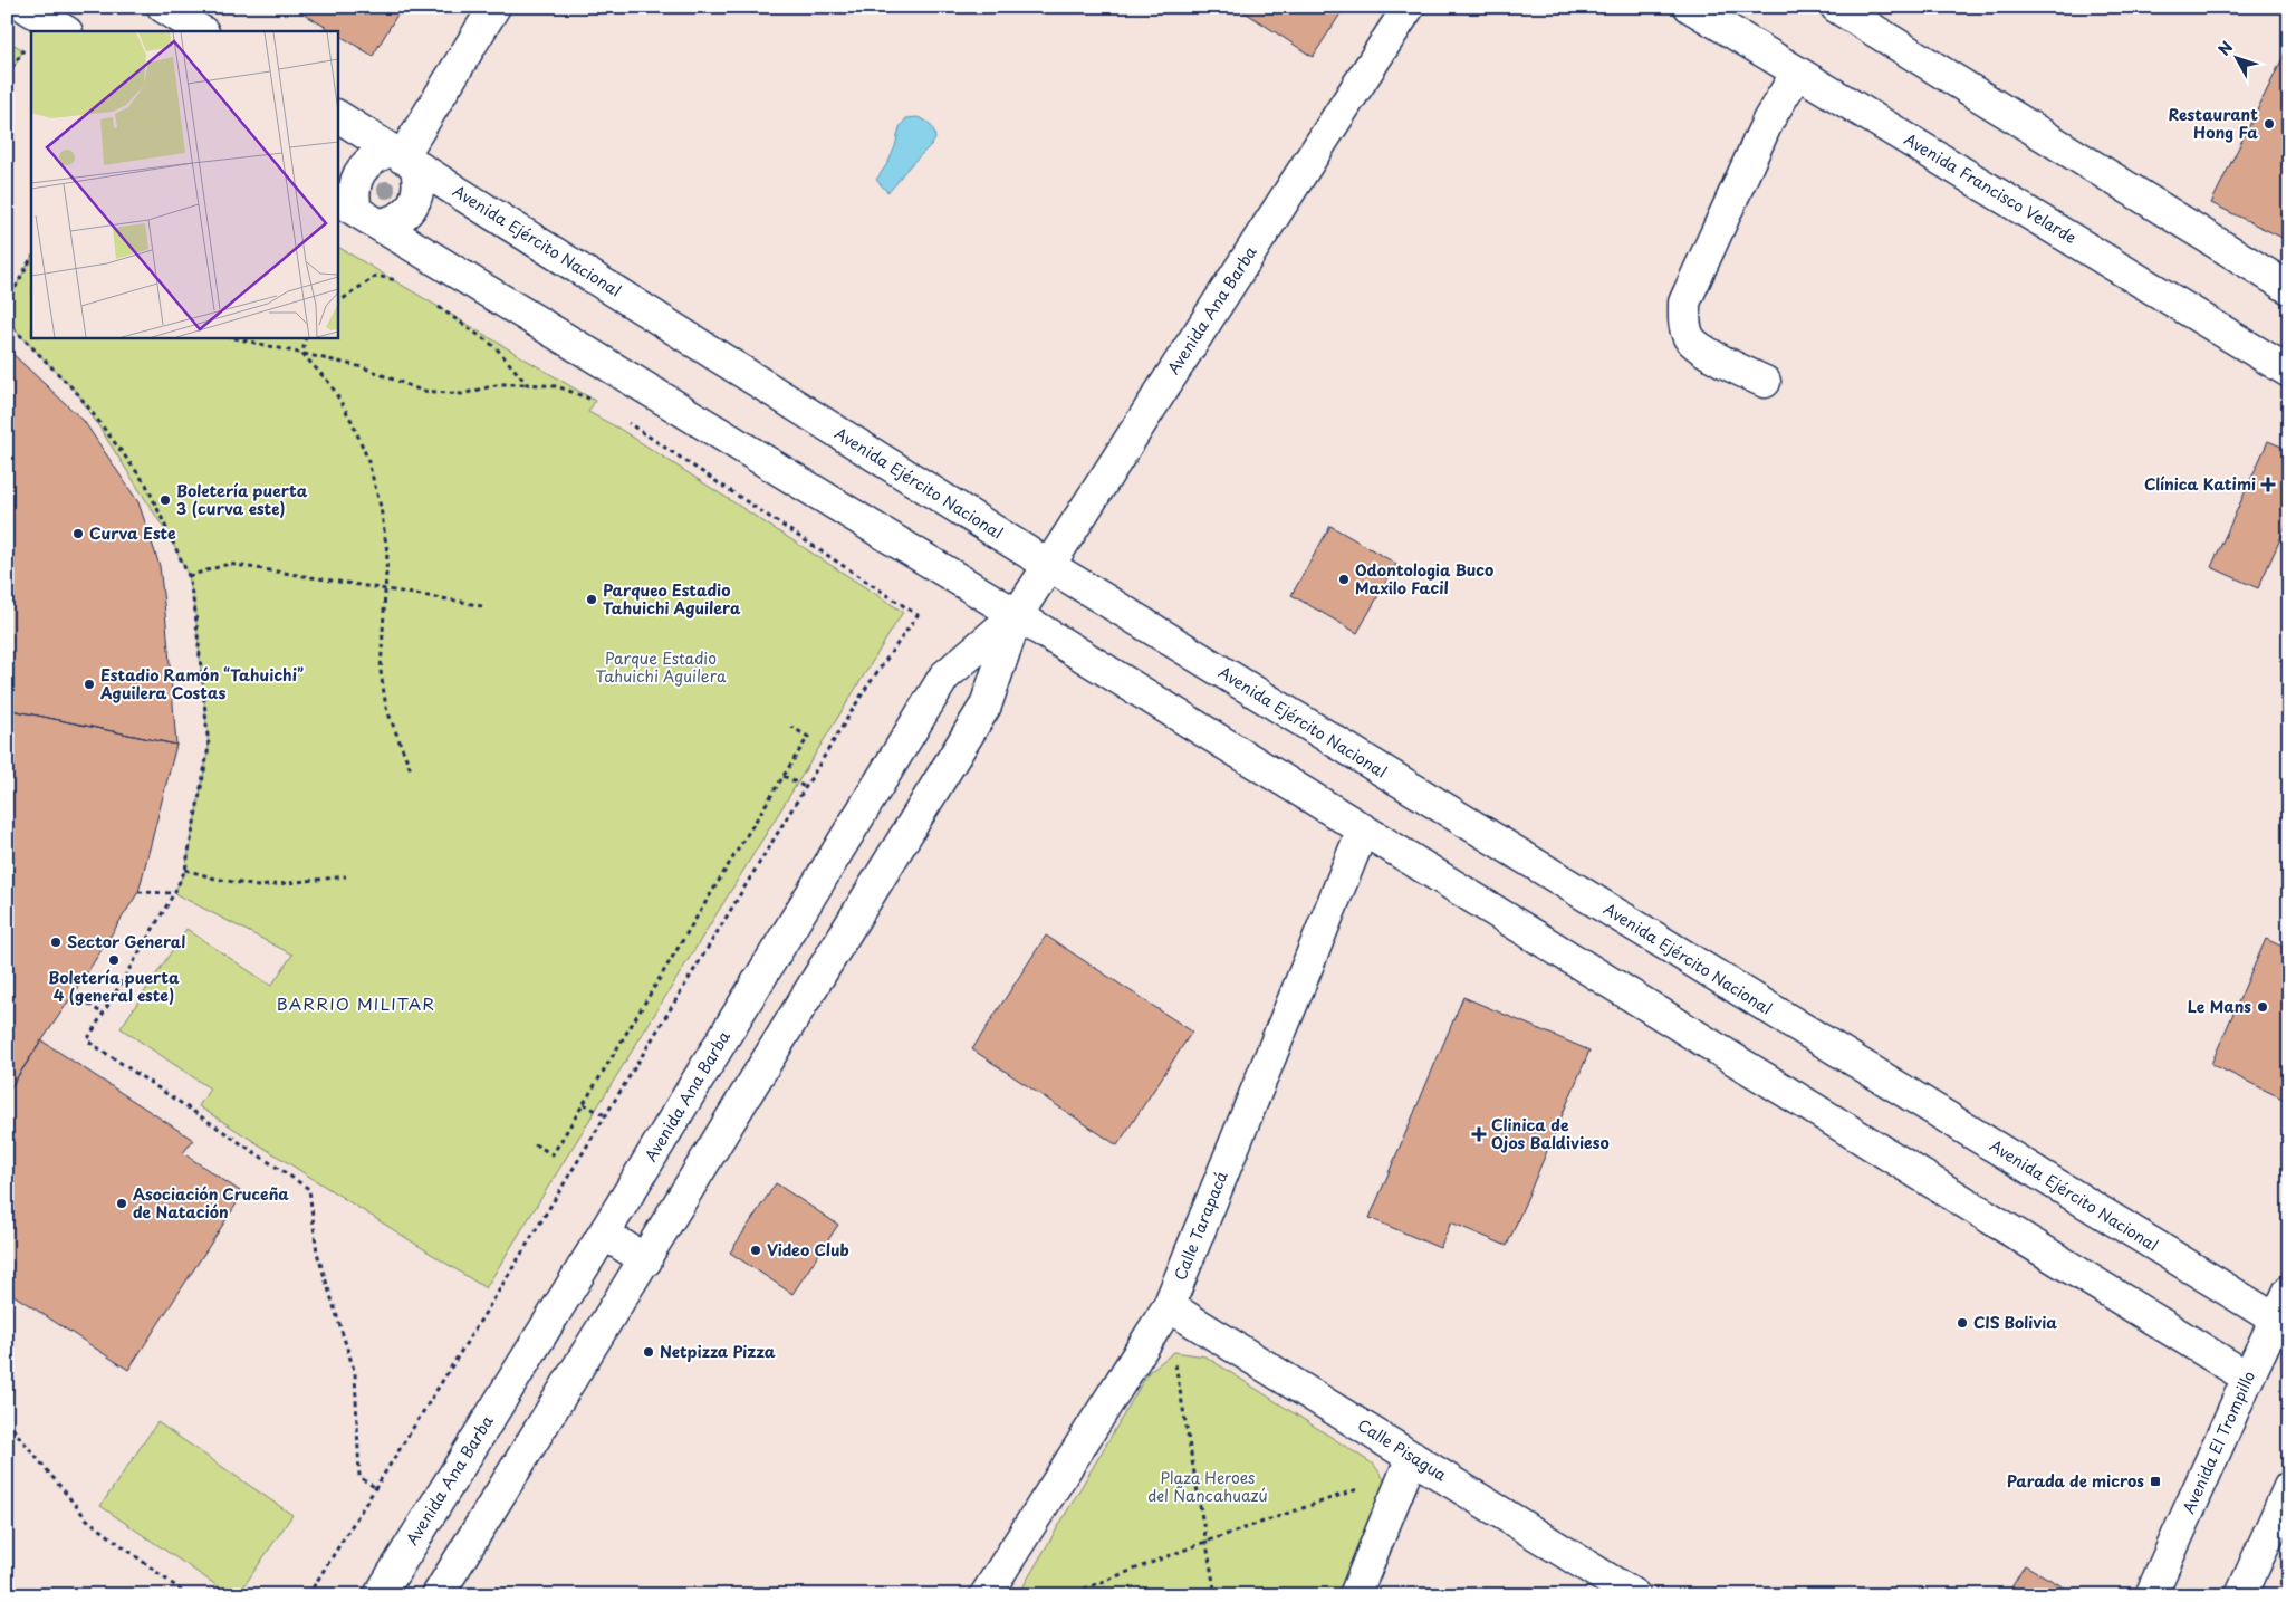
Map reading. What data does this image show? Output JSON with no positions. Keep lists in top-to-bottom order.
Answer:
{
  "streets": {
    "street": [
      "Avenida Francisco Velarde",
      "Avenida Ejército Nacional",
      "Avenida Ana Barba",
      "Calle Tarapacá",
      "Avenida El Trompillo",
      "Calle Pisagua"
    ]
  },
  "crossings": [
    ["Avenida Ejército Nacional", "Avenida Ana Barba"],
    ["Avenida Ejército Nacional", "Avenida El Trompillo"],
    ["Calle Tarapacá", "Calle Pisagua"]
  ],
  "districts": ["BARRIO MILITAR"],
  "parks": ["Parque Estadio Tahuichi Aguilera", "Plaza Heroes del Ñancahuazú"],
  "places": {
    "other": [
      "Restaurant Hong Fa",
      "Boletería puerta 3 (curva este)",
      "Curva Este",
      "Odontologia Buco Maxilo Facil",
      "Parqueo Estadio Tahuichi Aguilera",
      "Estadio Ramón “Tahuichi” Aguilera Costas",
      "Sector General",
      "Boletería puerta 4 (general este)",
      "Le Mans",
      "Asociación Cruceña de Natación",
      "Video Club",
      "CIS Bolivia",
      "Netpizza Pizza"
    ],
    "health": ["Clínica Katimi", "Clinica de Ojos Baldivieso"],
    "transit": ["Parada de micros"]
  },
  "north": "top left"
}
